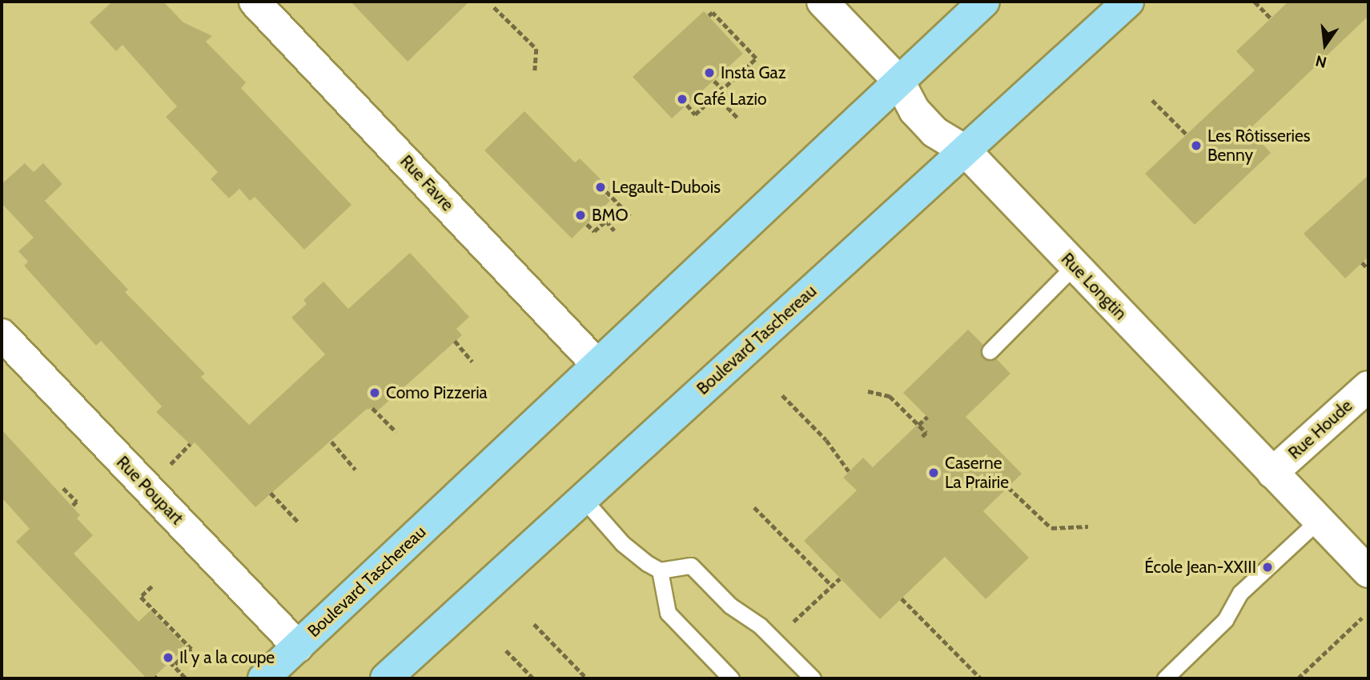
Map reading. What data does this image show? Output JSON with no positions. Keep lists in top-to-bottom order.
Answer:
{
  "streets": {
    "main road": ["Boulevard Taschereau"],
    "street": [
      "Rue Favre",
      "Rue Longtin",
      "Rue Houde",
      "Rue Poupart"
    ]
  },
  "crossings": [
    ["Rue Favre", "Boulevard Taschereau"],
    ["Rue Longtin", "Boulevard Taschereau"],
    ["Rue Longtin", "Rue Houde"],
    ["Boulevard Taschereau", "Rue Poupart"]
  ],
  "places": [
    "Insta Gaz",
    "Café Lazio",
    "Les Rôtisseries Benny",
    "Legault-Dubois",
    "BMO",
    "Como Pizzeria",
    "Caserne La Prairie",
    "École Jean-XXIII",
    "Il y a la coupe"
  ],
  "north": "bottom"
}
